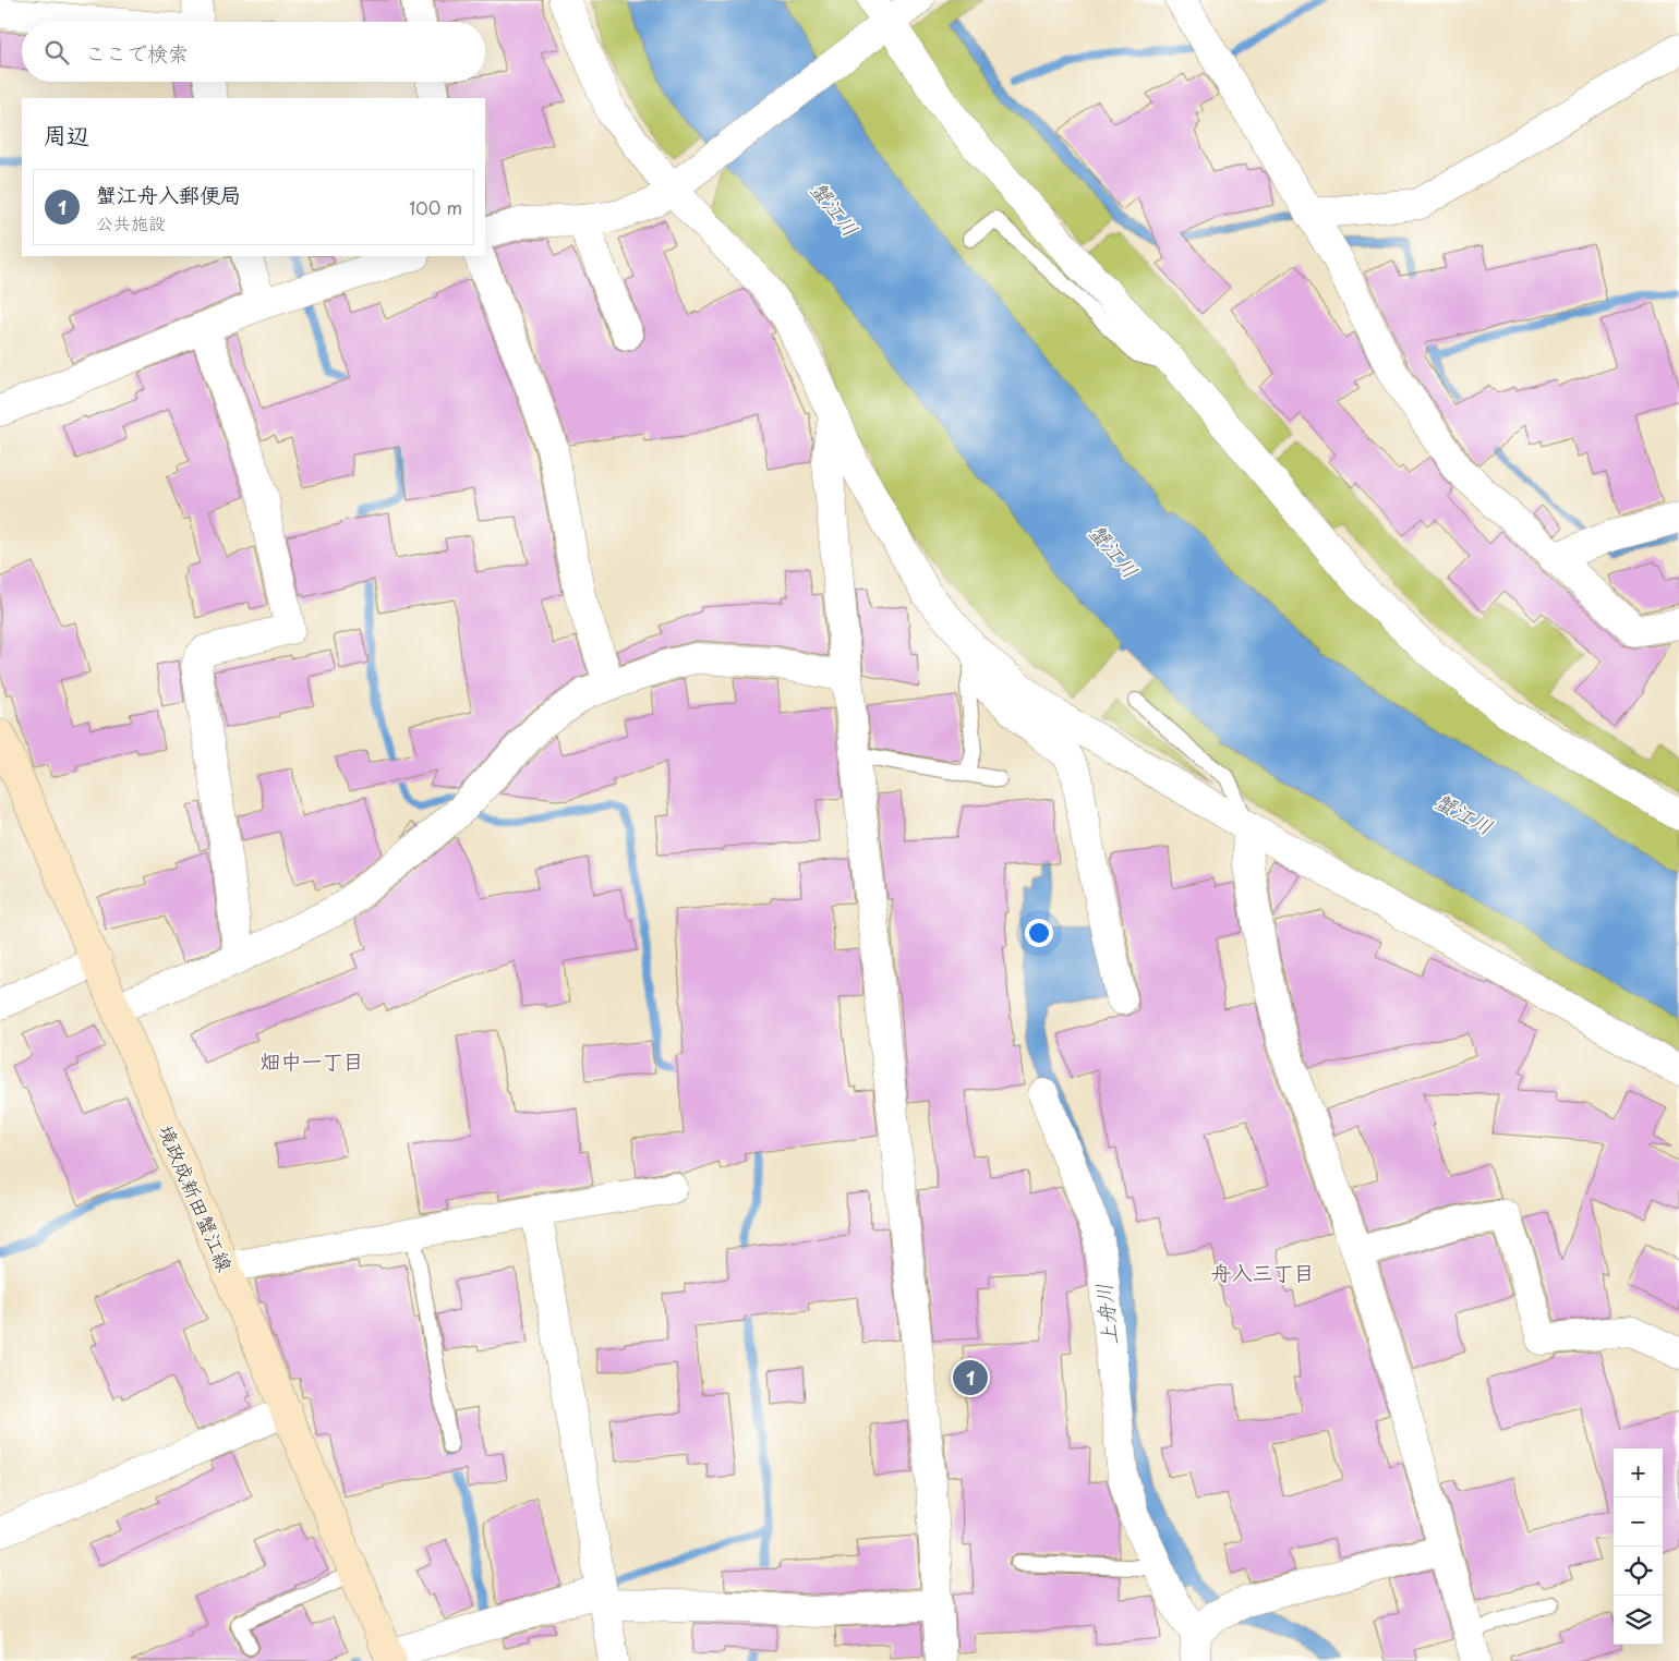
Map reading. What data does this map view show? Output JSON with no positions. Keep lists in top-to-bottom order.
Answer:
{
  "streets": {
    "main road": ["境政成新田蟹江線"]
  },
  "districts": ["畑中一丁目", "舟入三丁目"],
  "water": ["蟹江川", "上舟川"],
  "page": {
    "search": "ここで検索",
    "heading": "周辺",
    "list": [
      {
        "mark": "1",
        "name": "蟹江舟入郵便局",
        "note": "公共施設",
        "value": "100 m"
      }
    ],
    "pins": "1",
    "map_buttons": ["+", "−"]
  }
}
